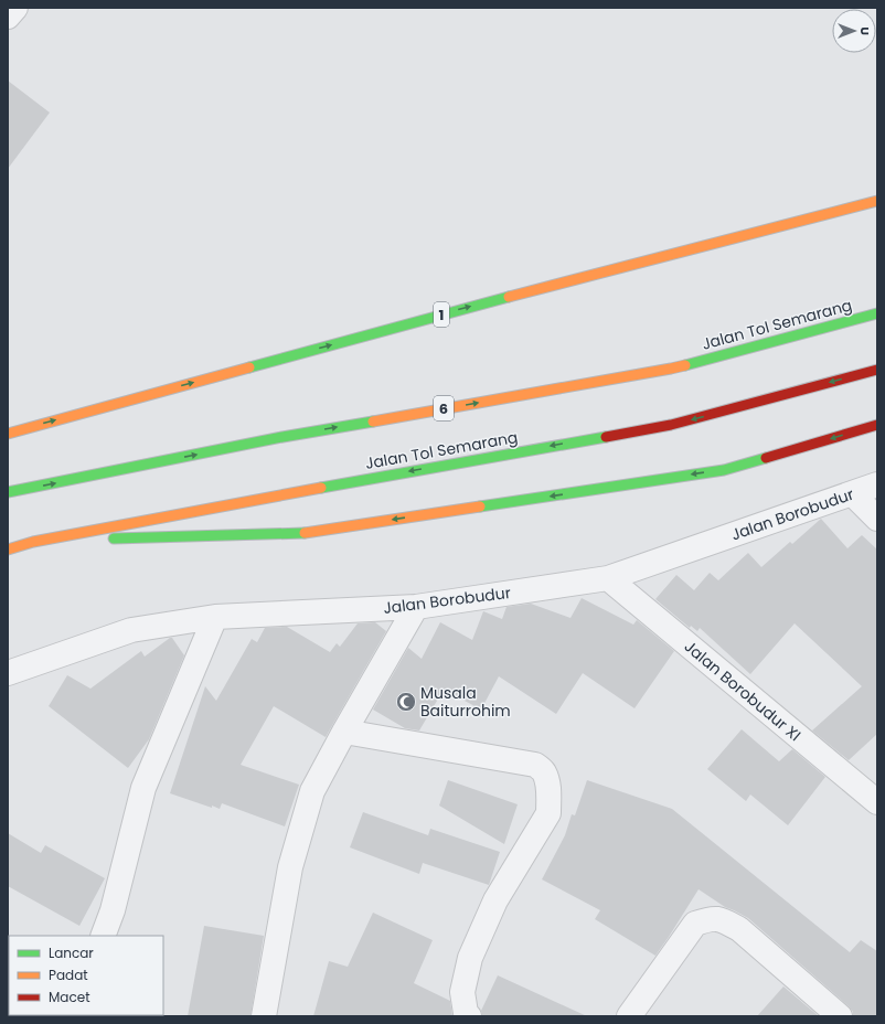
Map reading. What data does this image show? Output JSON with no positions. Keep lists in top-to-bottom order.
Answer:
{
  "streets": {
    "highway": ["1", "Jalan Tol Semarang", "6"],
    "street": ["Jalan Borobudur", "Jalan Borobudur XI"]
  },
  "crossings": [
    ["Jalan Borobudur", "Jalan Borobudur XI"]
  ],
  "places": {
    "mosque": ["Musala Baiturrohim"]
  },
  "legend": ["Lancar", "Padat", "Macet"],
  "north": "right"
}
